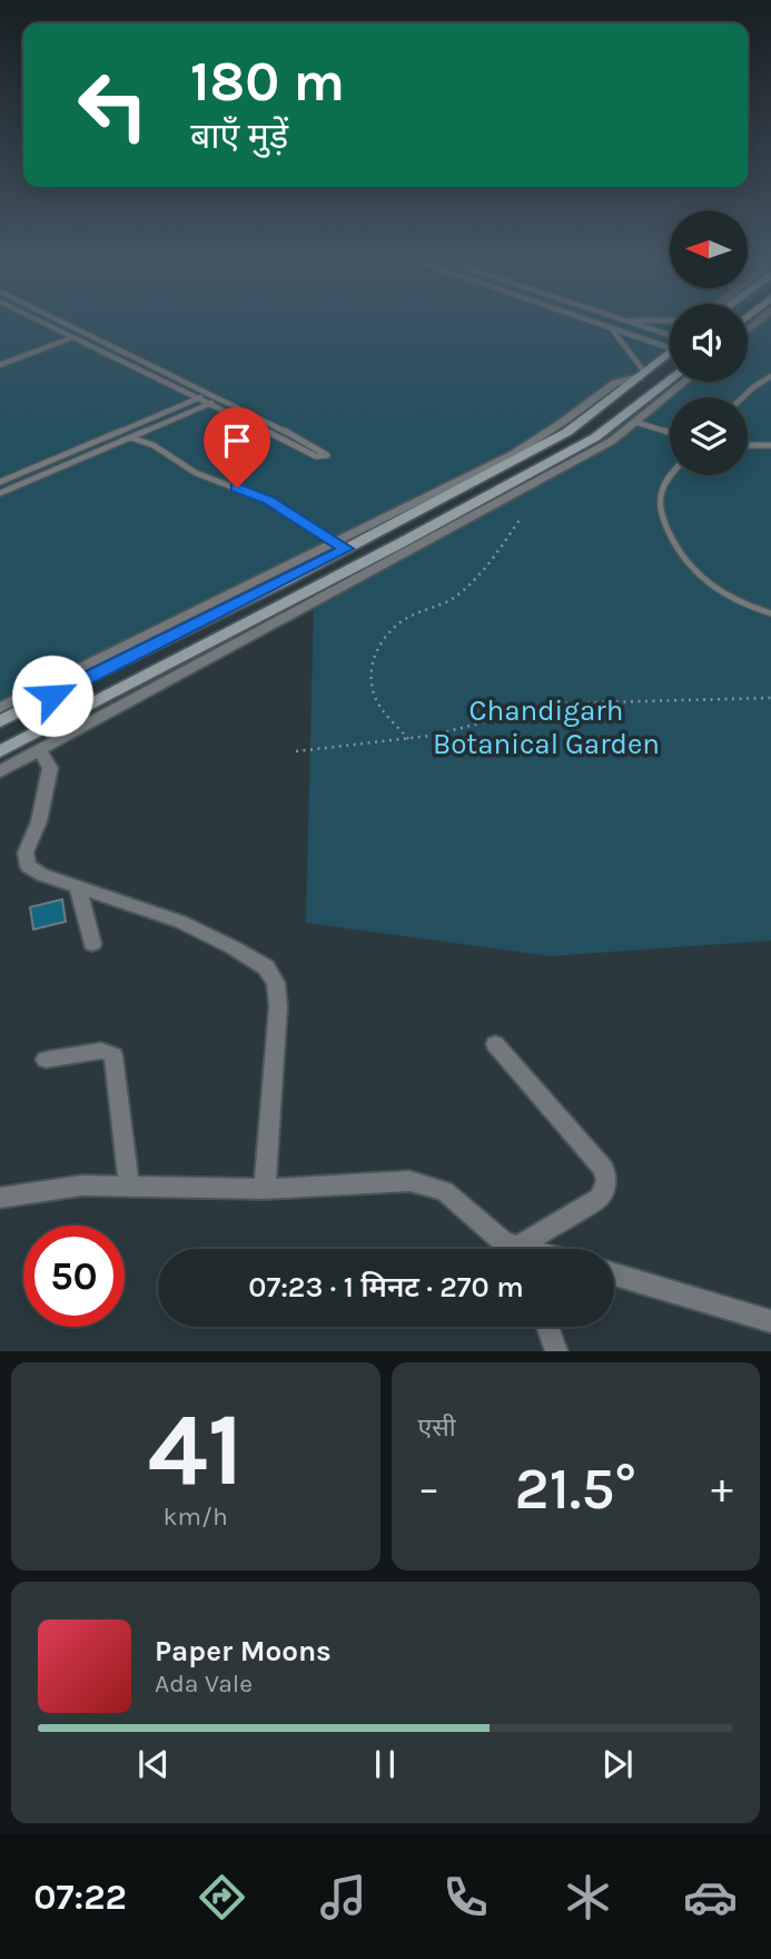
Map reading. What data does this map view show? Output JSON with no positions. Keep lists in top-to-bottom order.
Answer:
{
  "parks": ["Chandigarh Botanical Garden"],
  "north": "left",
  "page": {
    "turn": ["180 m", "बाएँ मुड़ें"],
    "limit": "50",
    "trip": "07:23 · 1 मिनट · 270 m",
    "tile": [
      ["41", "km/h"],
      "एसी"
    ],
    "heat": ["−", "21.5°", "+"],
    "song": ["Paper Moons", "Ada Vale"],
    "tabs": "07:22"
  }
}
